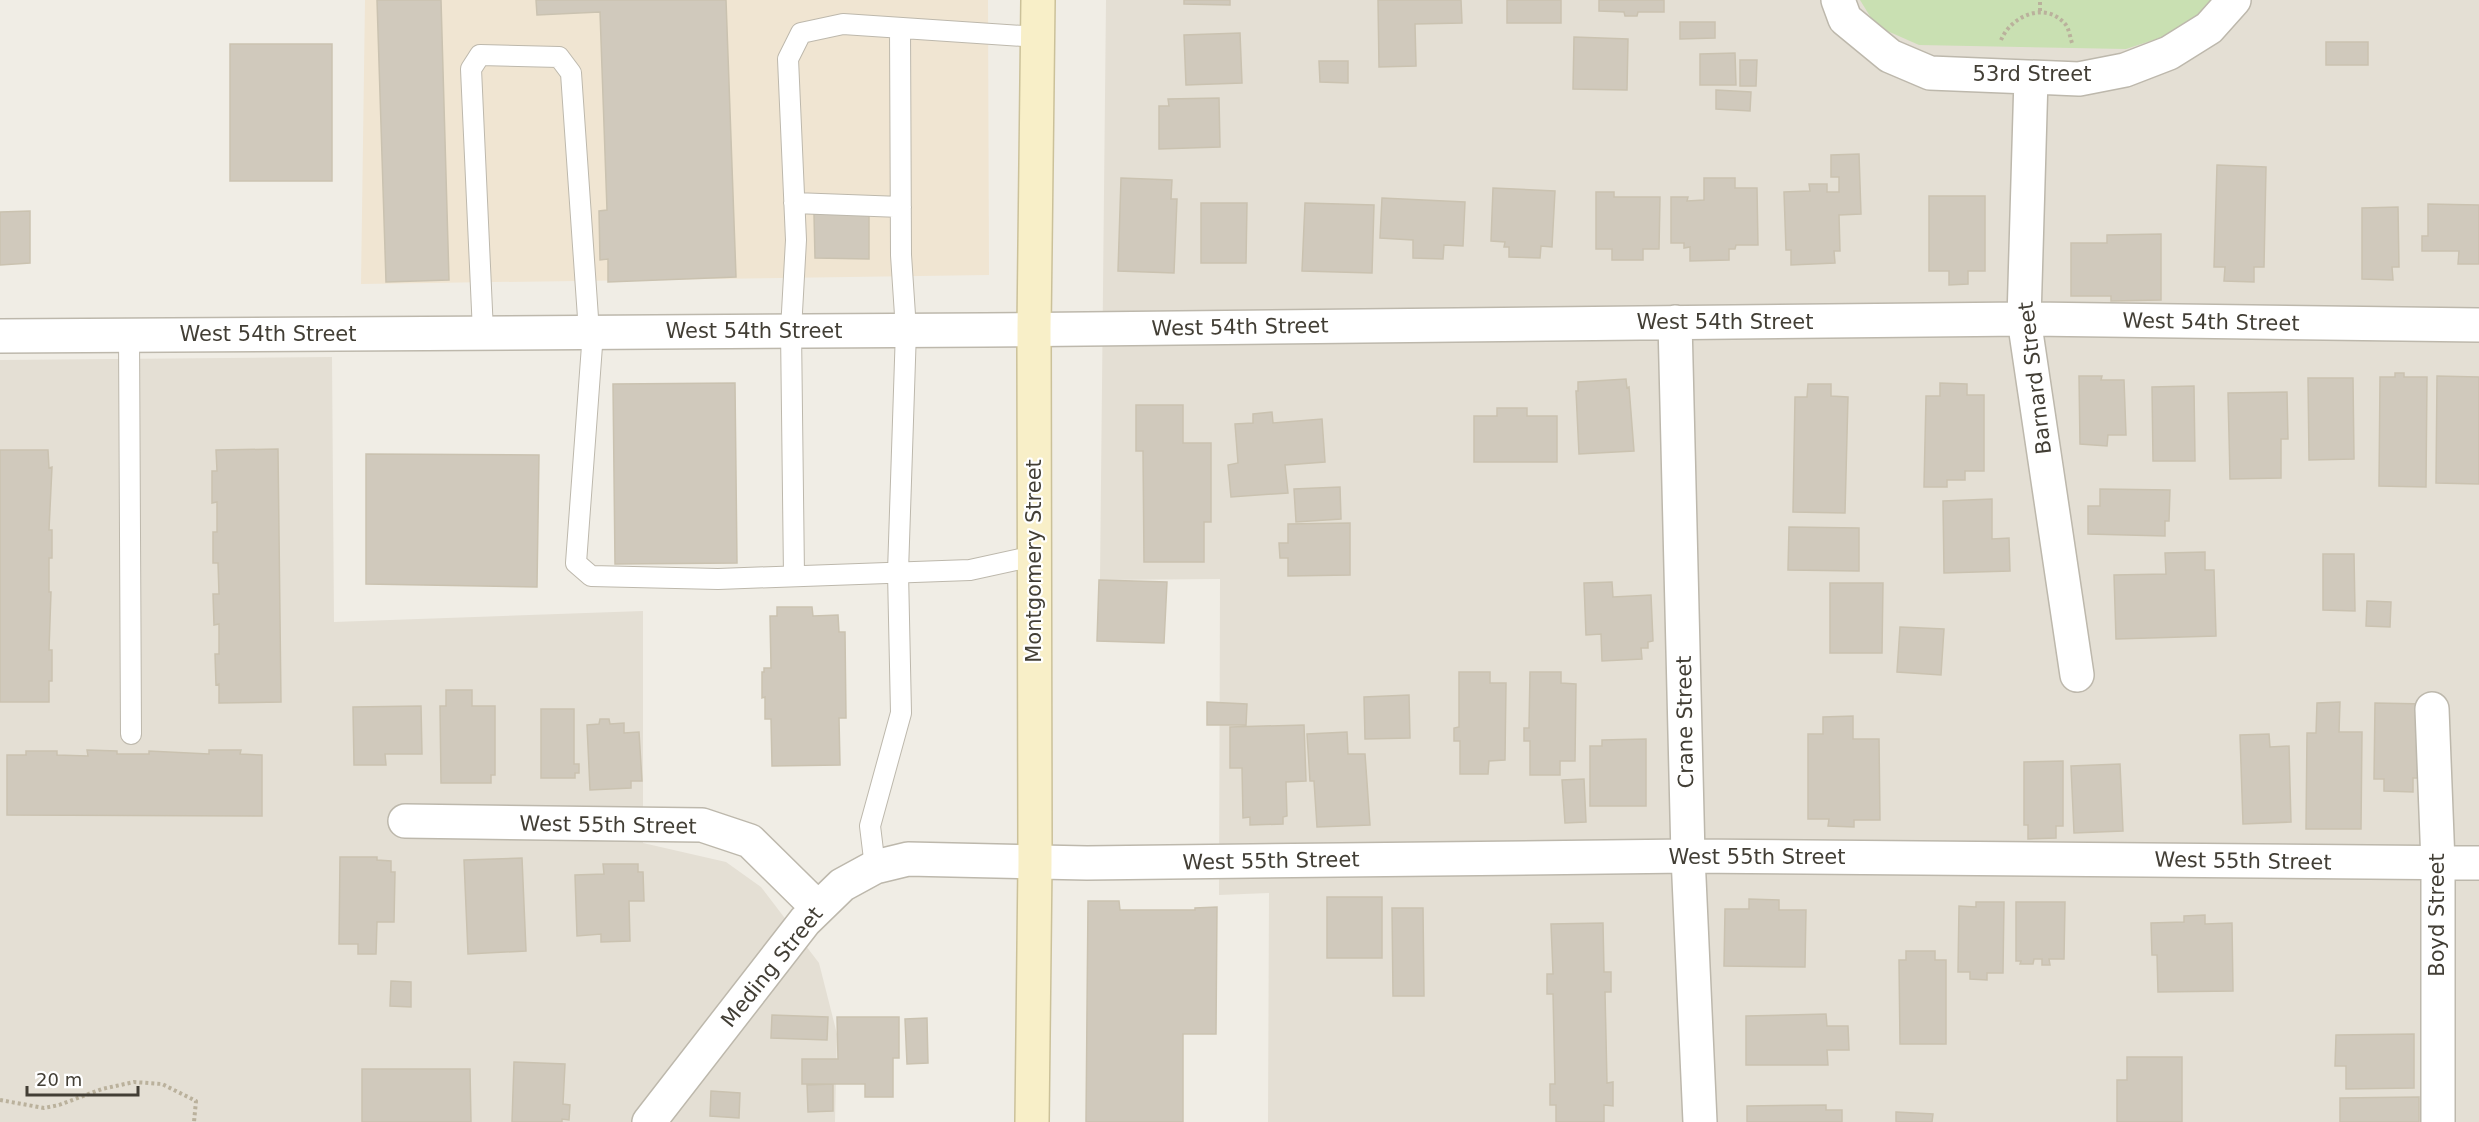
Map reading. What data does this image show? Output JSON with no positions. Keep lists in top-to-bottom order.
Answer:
{
  "streets": {
    "main road": ["Montgomery Street"],
    "street": [
      "53rd Street",
      "West 54th Street",
      "Barnard Street",
      "Crane Street",
      "West 55th Street",
      "Boyd Street",
      "Meding Street"
    ]
  },
  "crossings": [
    ["53rd Street", "Barnard Street"],
    ["West 54th Street", "Barnard Street"],
    ["West 54th Street", "Montgomery Street"],
    ["West 54th Street", "Crane Street"],
    ["Montgomery Street", "West 55th Street"],
    ["Montgomery Street", "Meding Street"],
    ["Crane Street", "West 55th Street"],
    ["West 55th Street", "Boyd Street"],
    ["West 55th Street", "Meding Street"]
  ],
  "scale_bar": "20 m"
}
